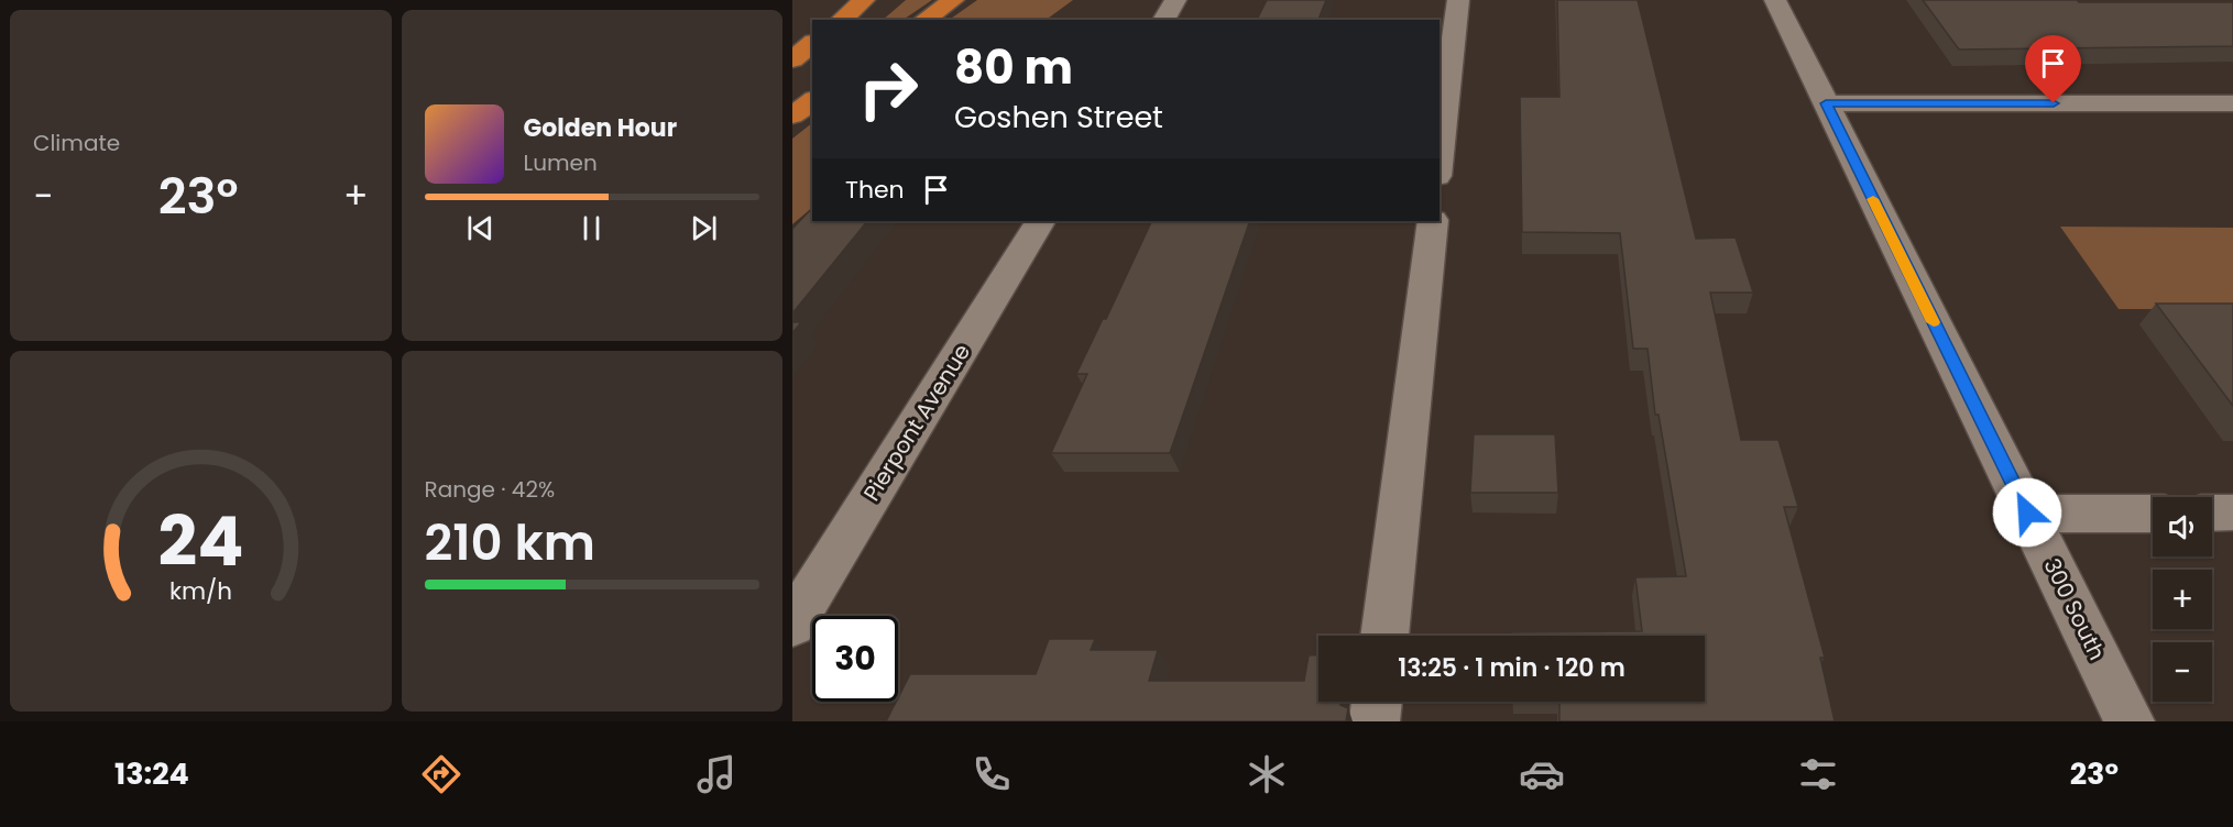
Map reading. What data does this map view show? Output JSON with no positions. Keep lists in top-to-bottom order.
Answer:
{
  "streets": {
    "street": ["Pierpont Avenue", "300 South"]
  },
  "page": {
    "tile": [
      "Climate",
      ["Range · 42%", "210 km"]
    ],
    "turn": ["80 m", "Goshen Street"],
    "song": ["Golden Hour", "Lumen"],
    "then": "Then",
    "heat": ["−", "23°", "+"],
    "map_buttons": ["+", "−"],
    "limit": "30",
    "trip": "13:25 · 1 min · 120 m",
    "tabs": ["13:24", "23°"],
    "gauge": ["24", "km/h"]
  }
}
